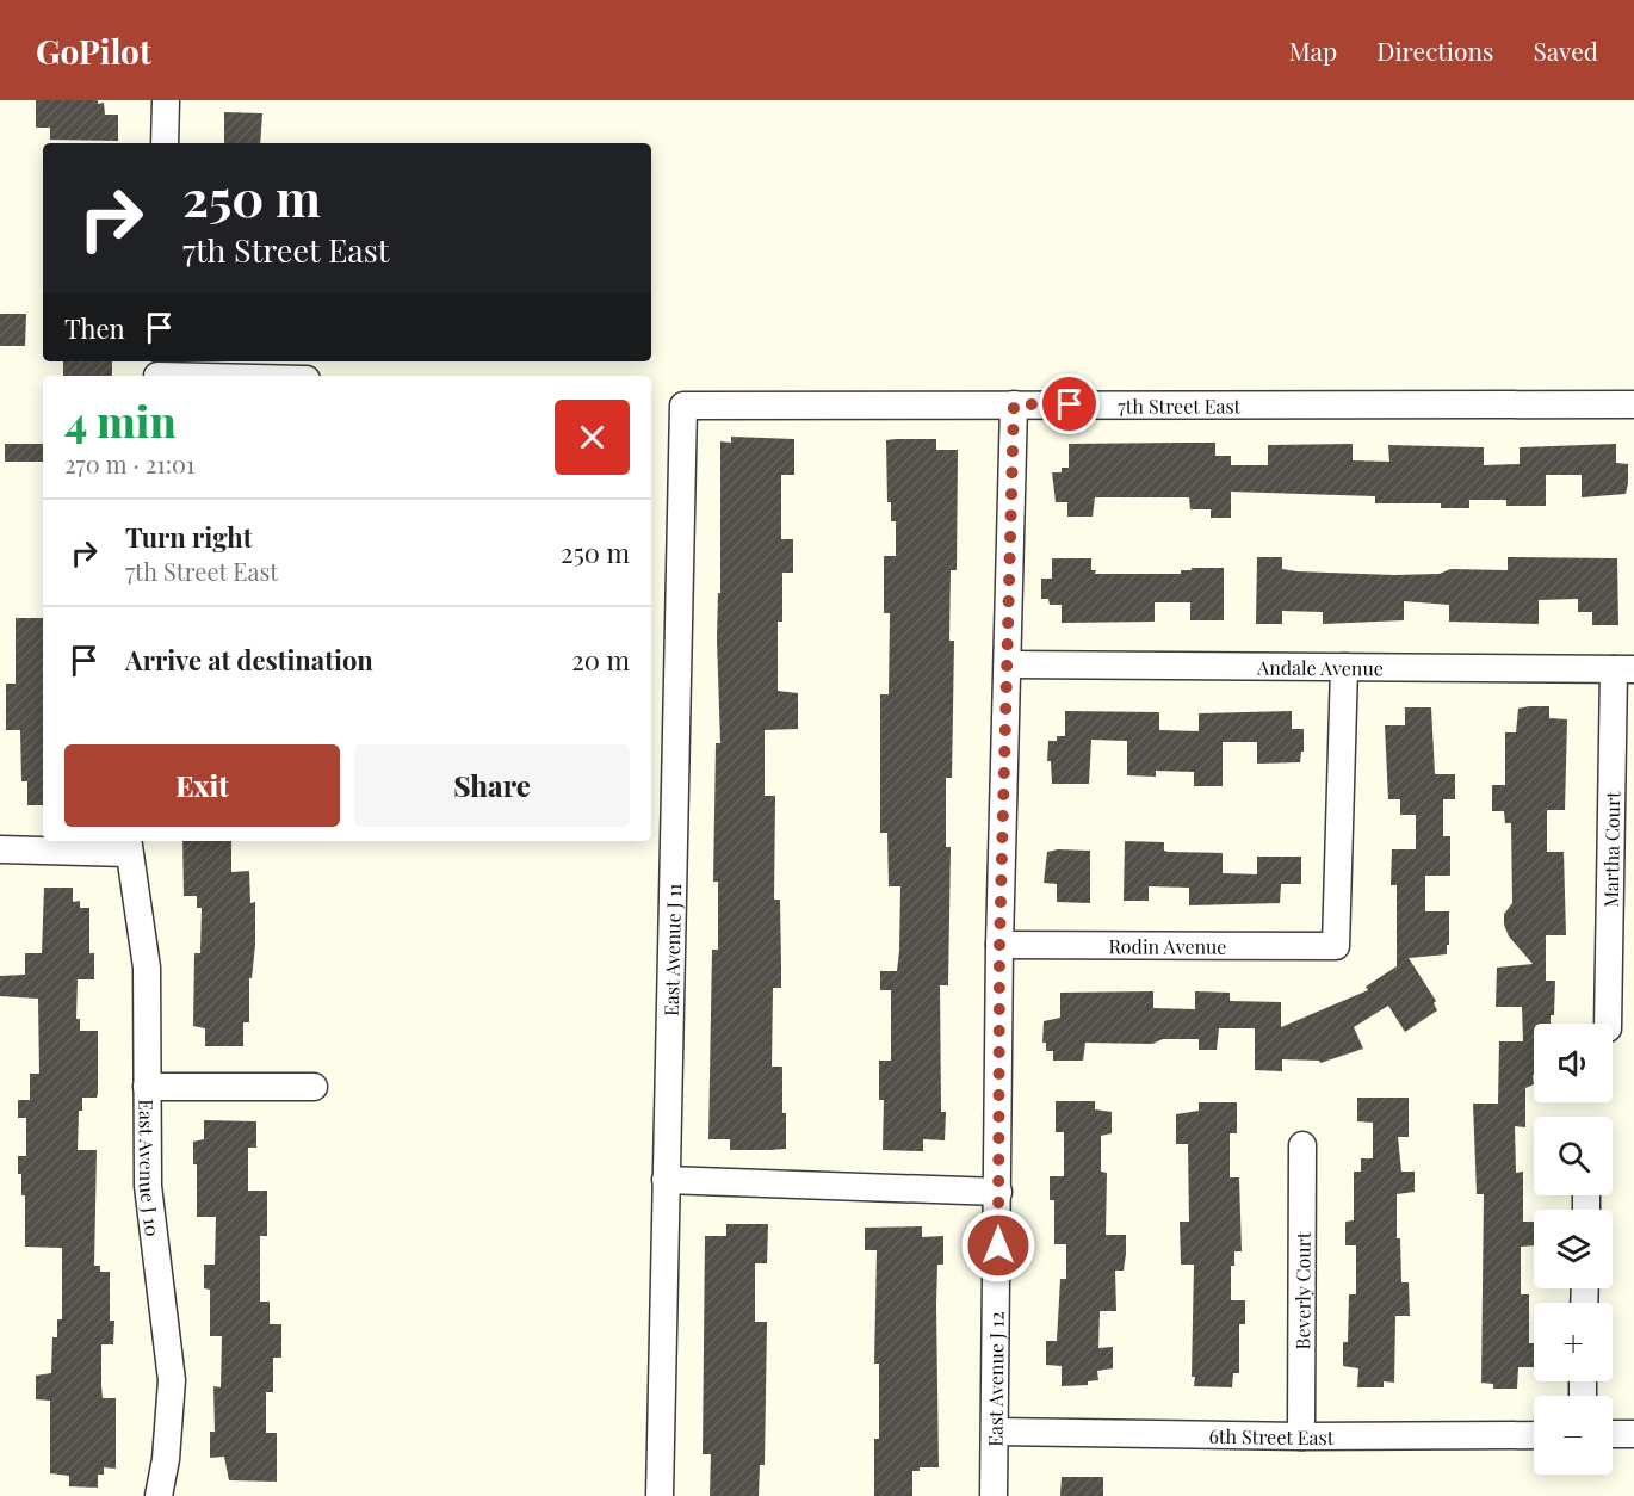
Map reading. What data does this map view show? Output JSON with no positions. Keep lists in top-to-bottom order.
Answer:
{
  "streets": {
    "street": [
      "7th Street East",
      "Andale Avenue",
      "Martha Court",
      "Rodin Avenue",
      "East Avenue J 11",
      "East Avenue J 10",
      "Beverly Court",
      "East Avenue J 12",
      "6th Street East"
    ]
  },
  "crossings": [
    ["7th Street East", "East Avenue J 11"],
    ["7th Street East", "East Avenue J 12"],
    ["Andale Avenue", "Martha Court"],
    ["Andale Avenue", "Rodin Avenue"],
    ["Andale Avenue", "East Avenue J 12"],
    ["Rodin Avenue", "East Avenue J 12"],
    ["Beverly Court", "6th Street East"],
    ["East Avenue J 12", "6th Street East"]
  ],
  "page": {
    "header": "GoPilot",
    "nav": ["Map", "Directions", "Saved"],
    "turn": ["250 m", "7th Street East"],
    "then": "Then",
    "heading": ["4 min", "270 m · 21:01"],
    "list": [
      {
        "name": "Turn right",
        "note": "7th Street East",
        "value": "250 m"
      },
      {
        "name": "Arrive at destination",
        "value": "20 m"
      }
    ],
    "buttons": ["Exit", "Share"],
    "map_buttons": ["+", "−"]
  }
}
